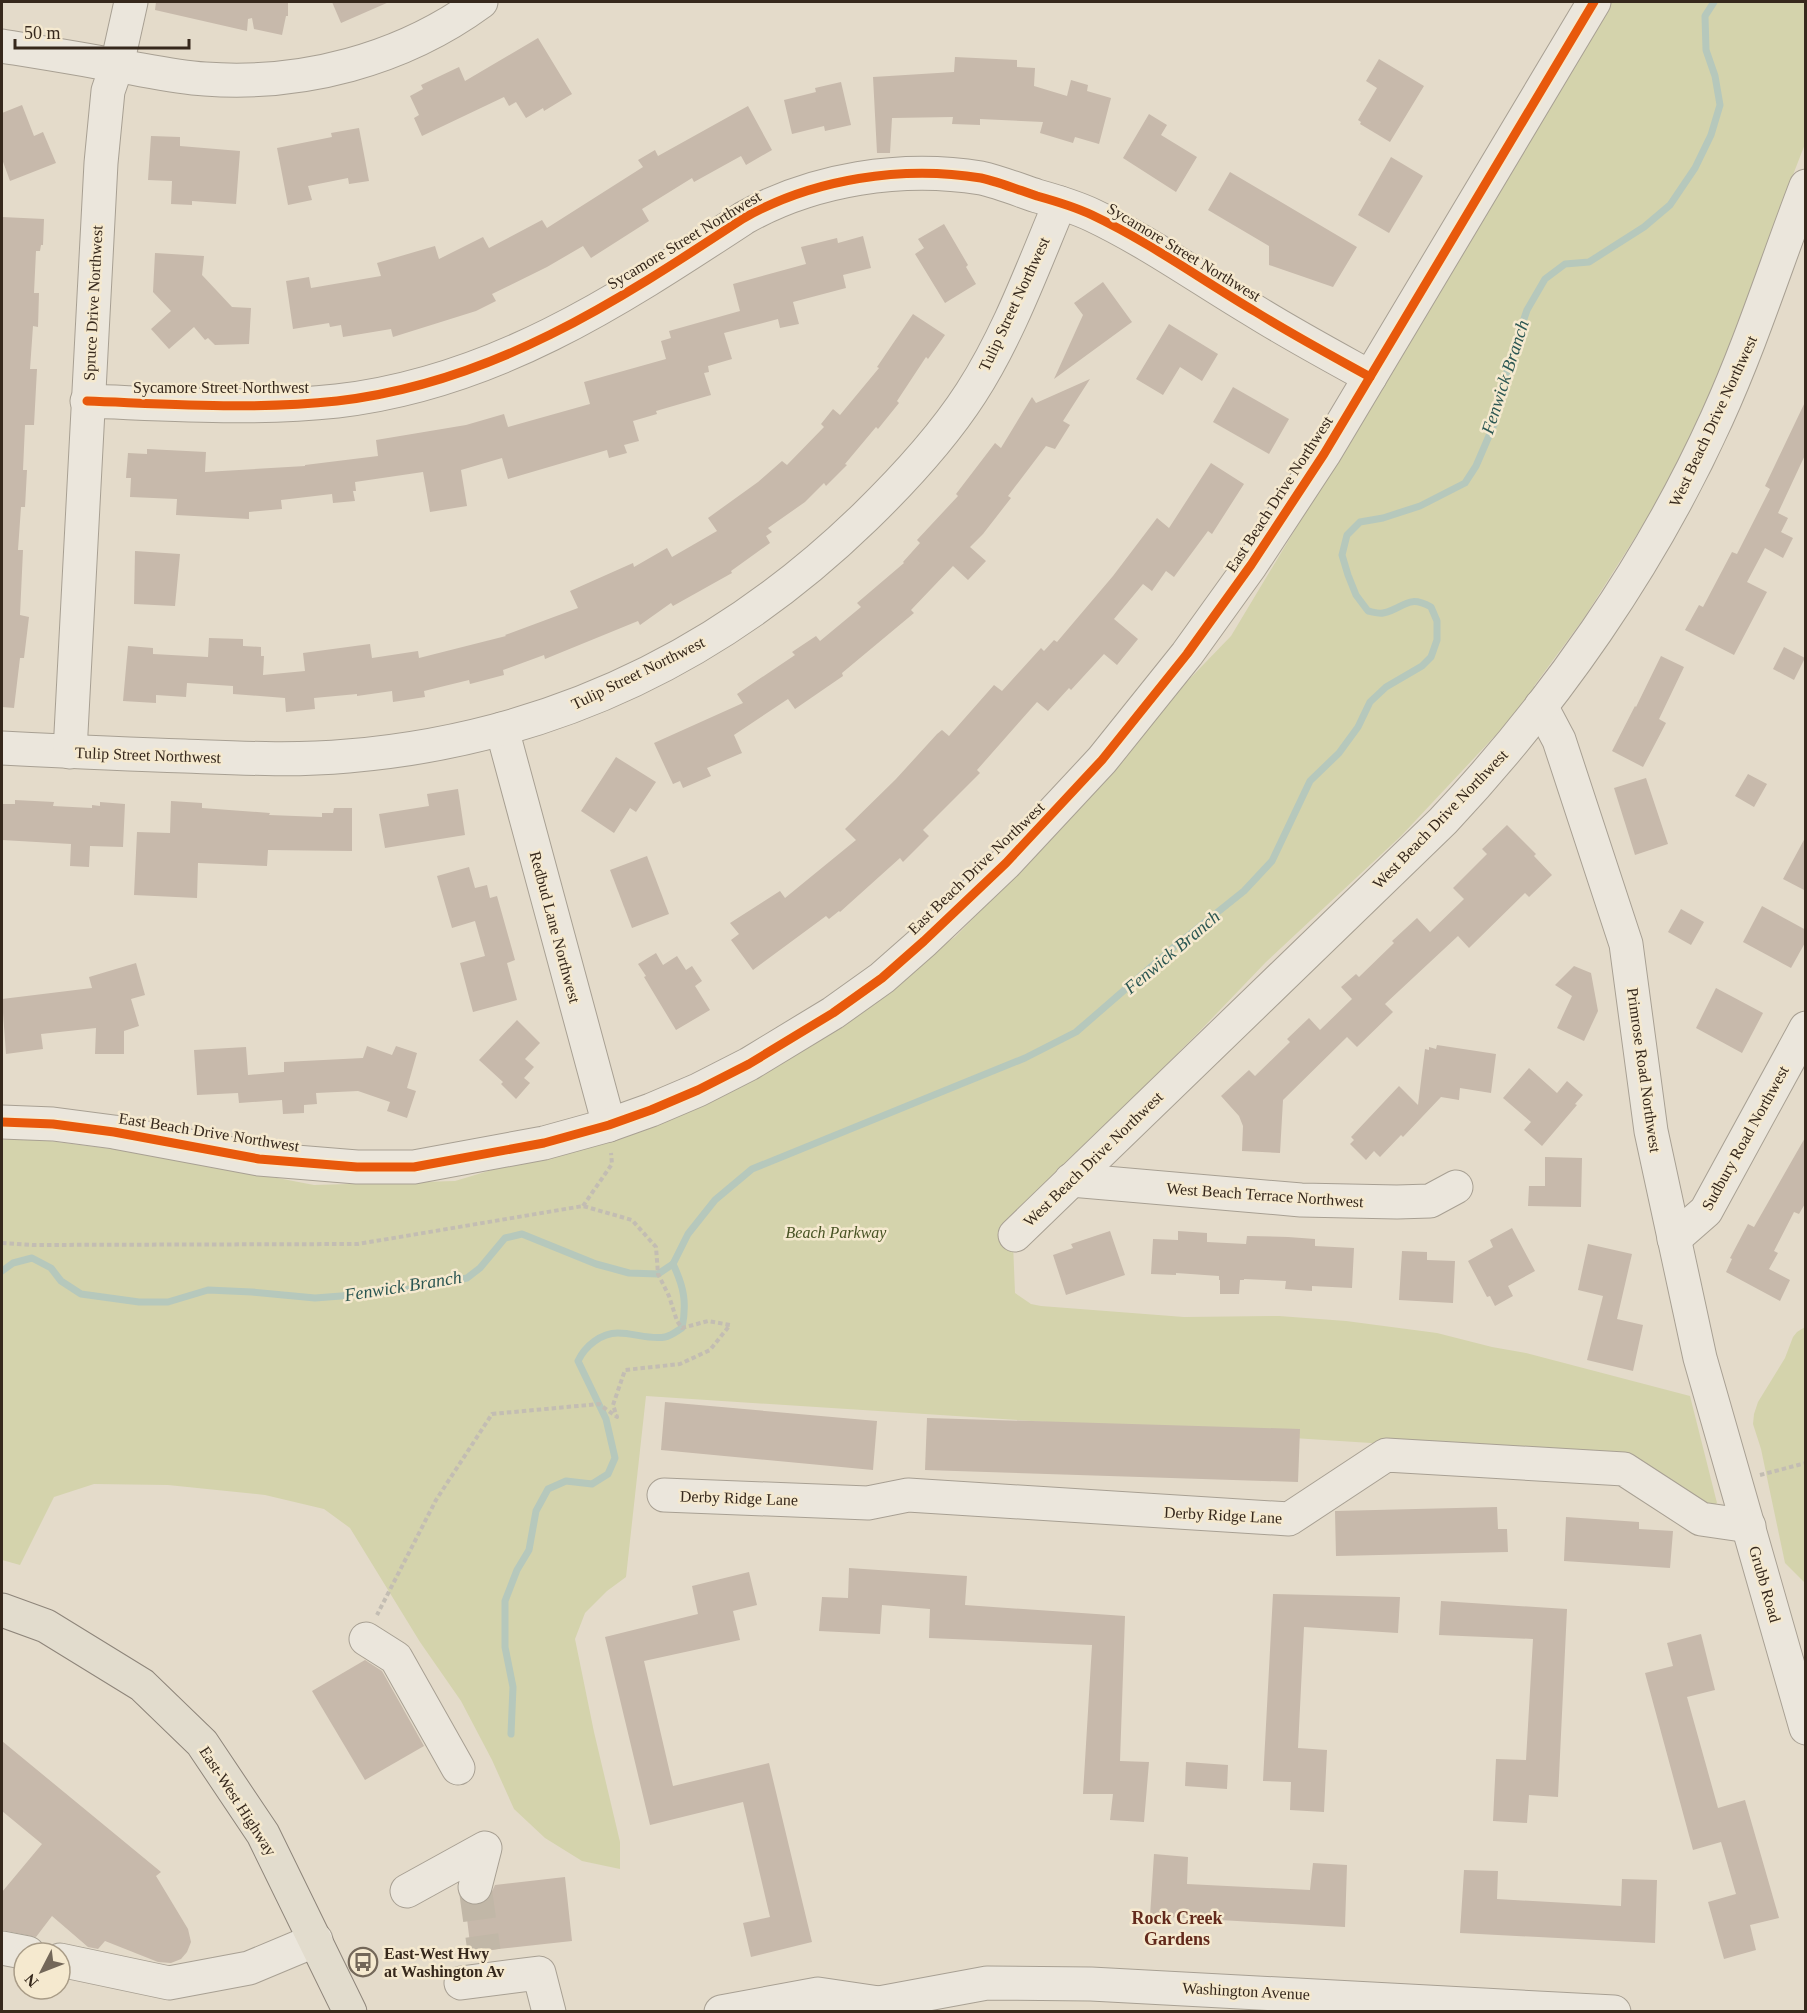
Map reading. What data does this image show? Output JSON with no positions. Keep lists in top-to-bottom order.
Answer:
{
  "streets": {
    "main road": ["East-West Highway"],
    "street": [
      "Sycamore Street Northwest",
      "Spruce Drive Northwest",
      "Tulip Street Northwest",
      "West Beach Drive Northwest",
      "East Beach Drive Northwest",
      "Redbud Lane Northwest",
      "Primrose Road Northwest",
      "Sudbury Road Northwest",
      "West Beach Terrace Northwest",
      "Derby Ridge Lane",
      "Grubb Road",
      "Washington Avenue"
    ]
  },
  "crossings": [
    ["Sycamore Street Northwest", "Spruce Drive Northwest"],
    ["Sycamore Street Northwest", "Tulip Street Northwest"],
    ["Sycamore Street Northwest", "East Beach Drive Northwest"],
    ["Spruce Drive Northwest", "Tulip Street Northwest"],
    ["Tulip Street Northwest", "Redbud Lane Northwest"],
    ["West Beach Drive Northwest", "Primrose Road Northwest"],
    ["West Beach Drive Northwest", "West Beach Terrace Northwest"],
    ["East Beach Drive Northwest", "Redbud Lane Northwest"],
    ["Primrose Road Northwest", "Sudbury Road Northwest"],
    ["Primrose Road Northwest", "Grubb Road"],
    ["Derby Ridge Lane", "Grubb Road"]
  ],
  "districts": ["Rock Creek Gardens"],
  "water": ["Fenwick Branch"],
  "parks": ["Beach Parkway"],
  "places": {
    "bus stop": ["East-West Hwy at Washington Av"]
  },
  "scale_bar": "50 m",
  "north": "bottom left"
}
